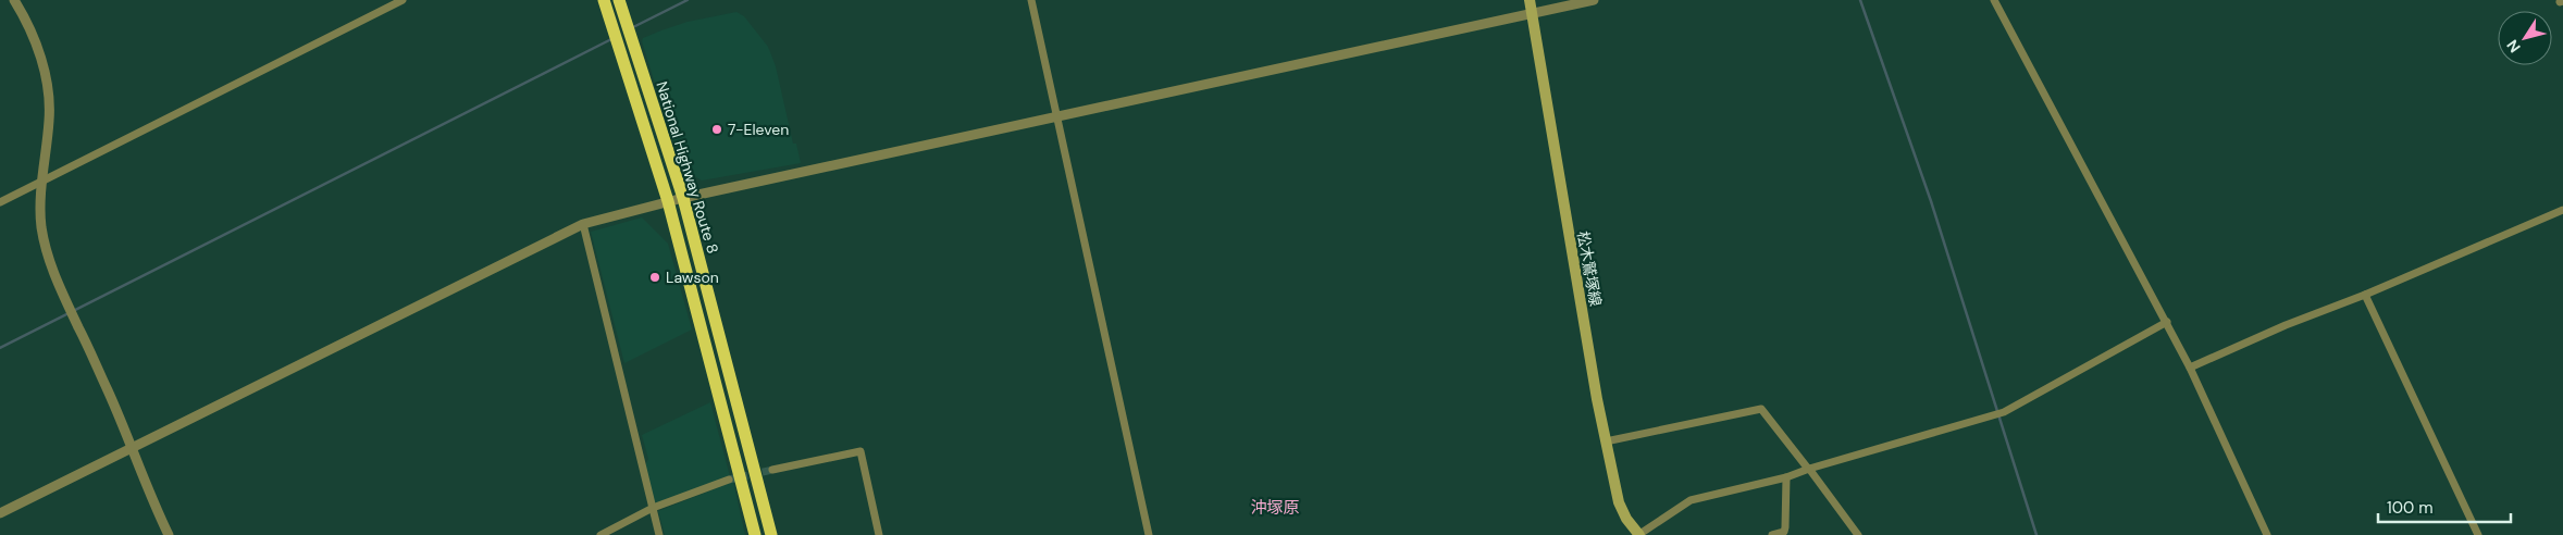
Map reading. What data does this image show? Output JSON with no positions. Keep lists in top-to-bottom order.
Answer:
{
  "streets": {
    "highway": ["National Highway Route 8"],
    "main road": ["松木鷲塚線"]
  },
  "districts": ["沖塚原"],
  "places": ["7-Eleven", "Lawson"],
  "scale_bar": "100 m",
  "north": "bottom left"
}
